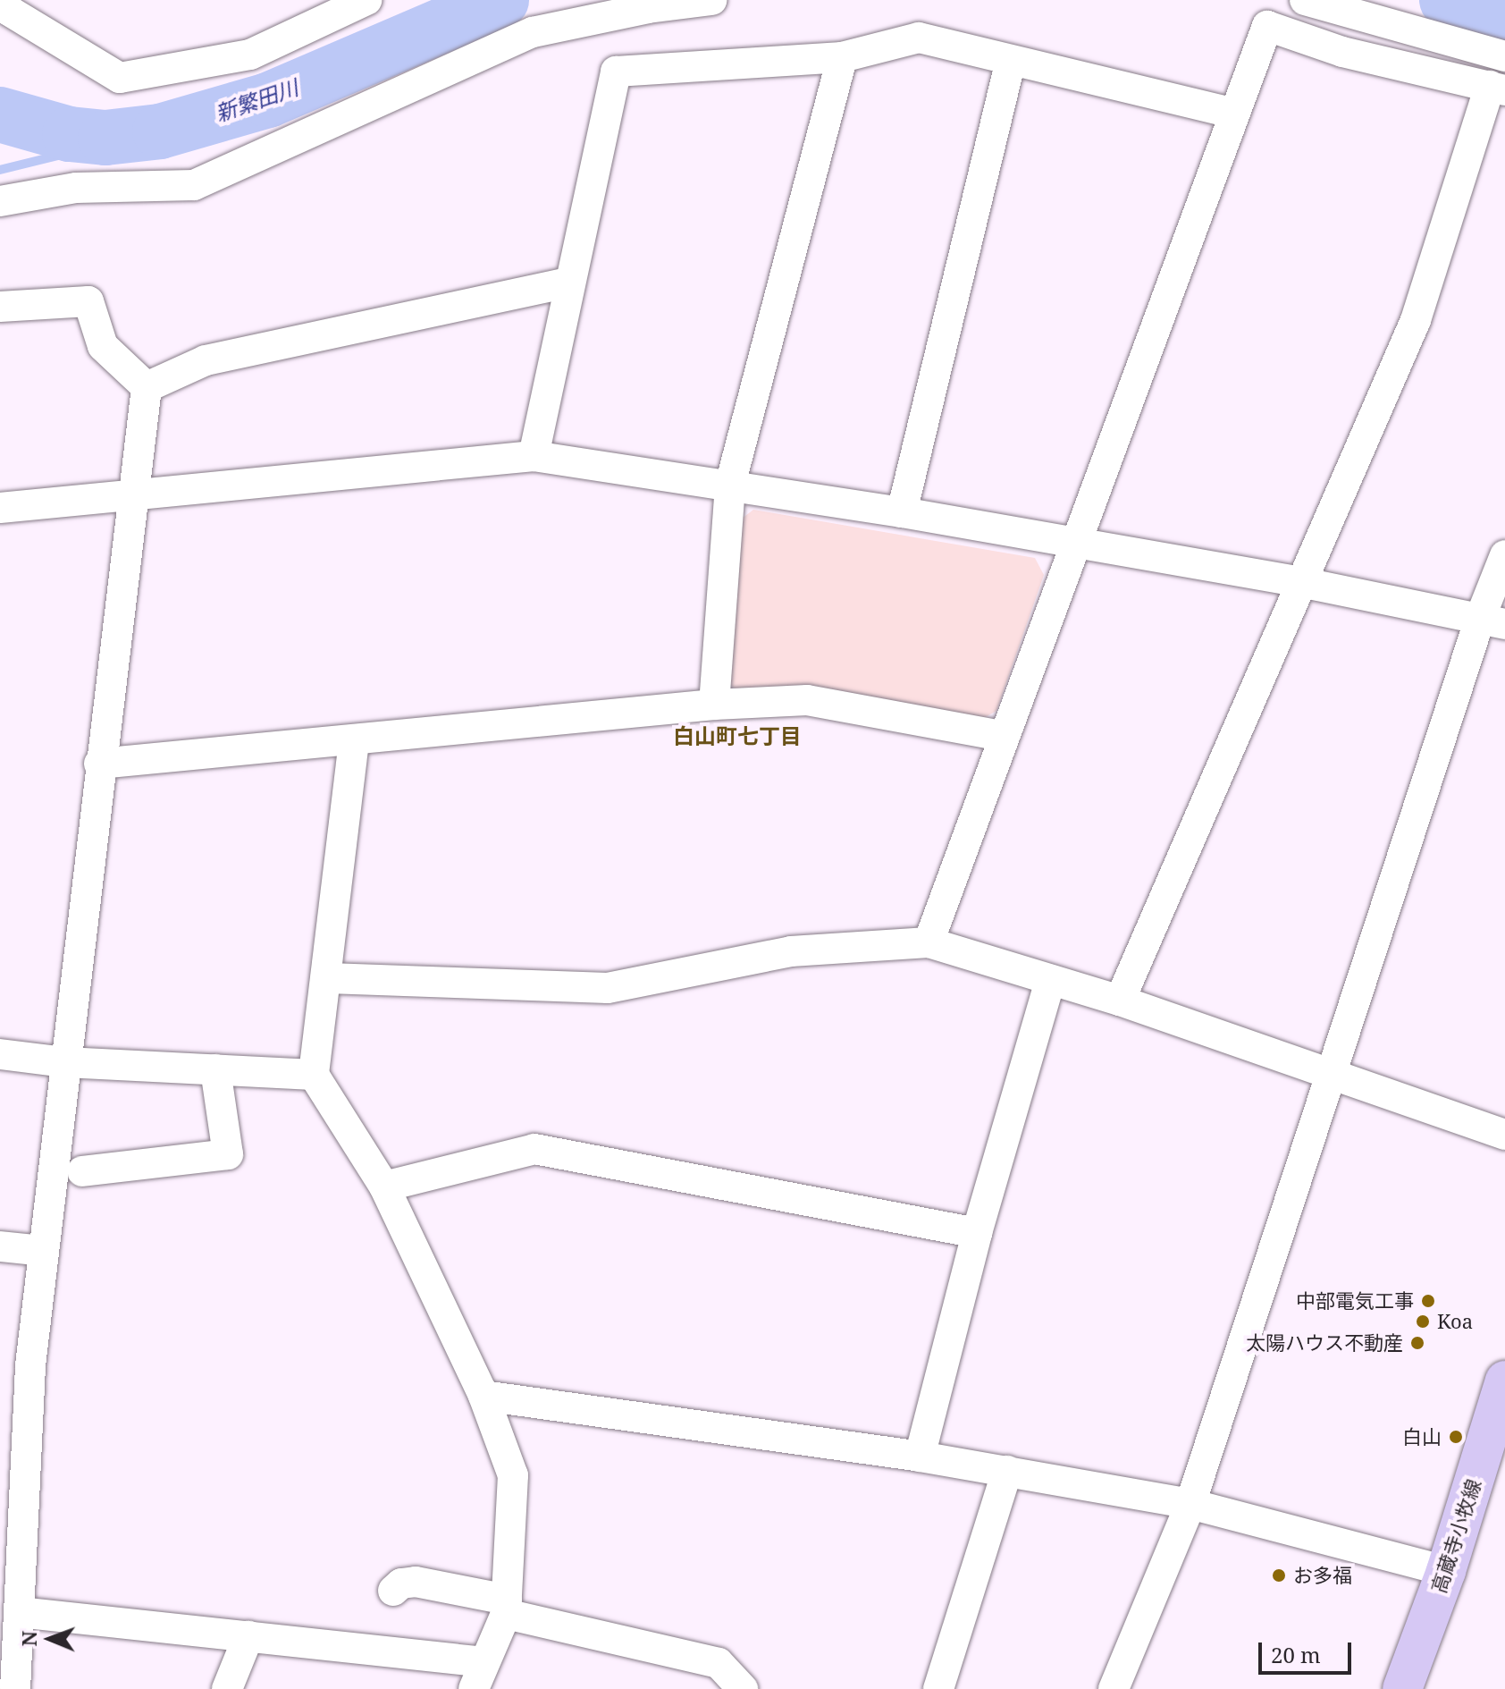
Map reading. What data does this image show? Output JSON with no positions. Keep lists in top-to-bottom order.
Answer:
{
  "streets": {
    "main road": ["高蔵寺小牧線"]
  },
  "districts": ["白山町七丁目"],
  "water": ["新繁田川"],
  "places": [
    "中部電気工事",
    "Koa",
    "太陽ハウス不動産",
    "白山",
    "お多福"
  ],
  "scale_bar": "20 m",
  "north": "left"
}
